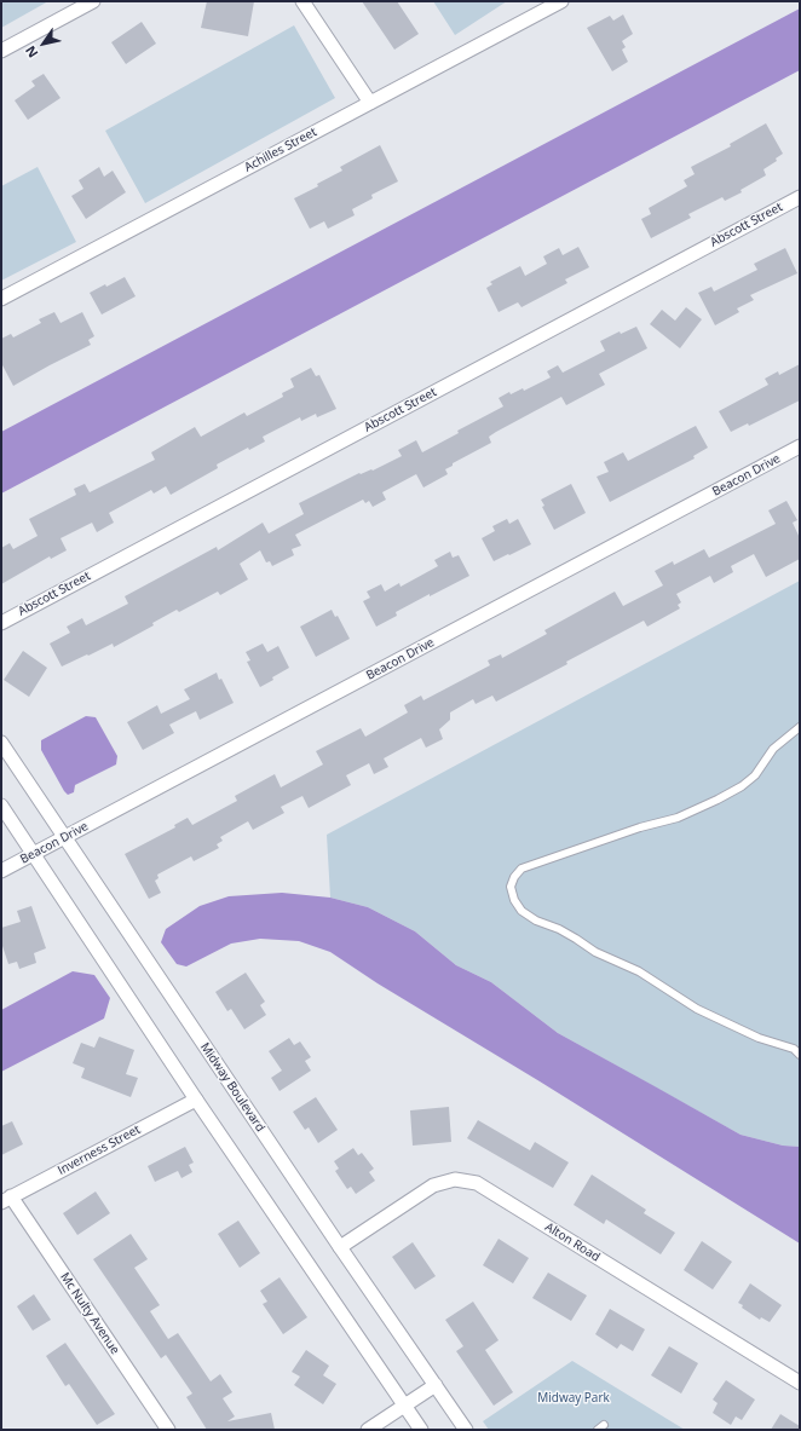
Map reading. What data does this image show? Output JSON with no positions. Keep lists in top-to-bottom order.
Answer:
{
  "streets": {
    "street": [
      "Achilles Street",
      "Abscott Street",
      "Beacon Drive",
      "Midway Boulevard",
      "Inverness Street",
      "Alton Road",
      "Mc Nulty Avenue"
    ]
  },
  "crossings": [
    ["Beacon Drive", "Midway Boulevard"],
    ["Midway Boulevard", "Alton Road"],
    ["Inverness Street", "Mc Nulty Avenue"]
  ],
  "parks": ["Midway Park"],
  "north": "bottom left"
}
